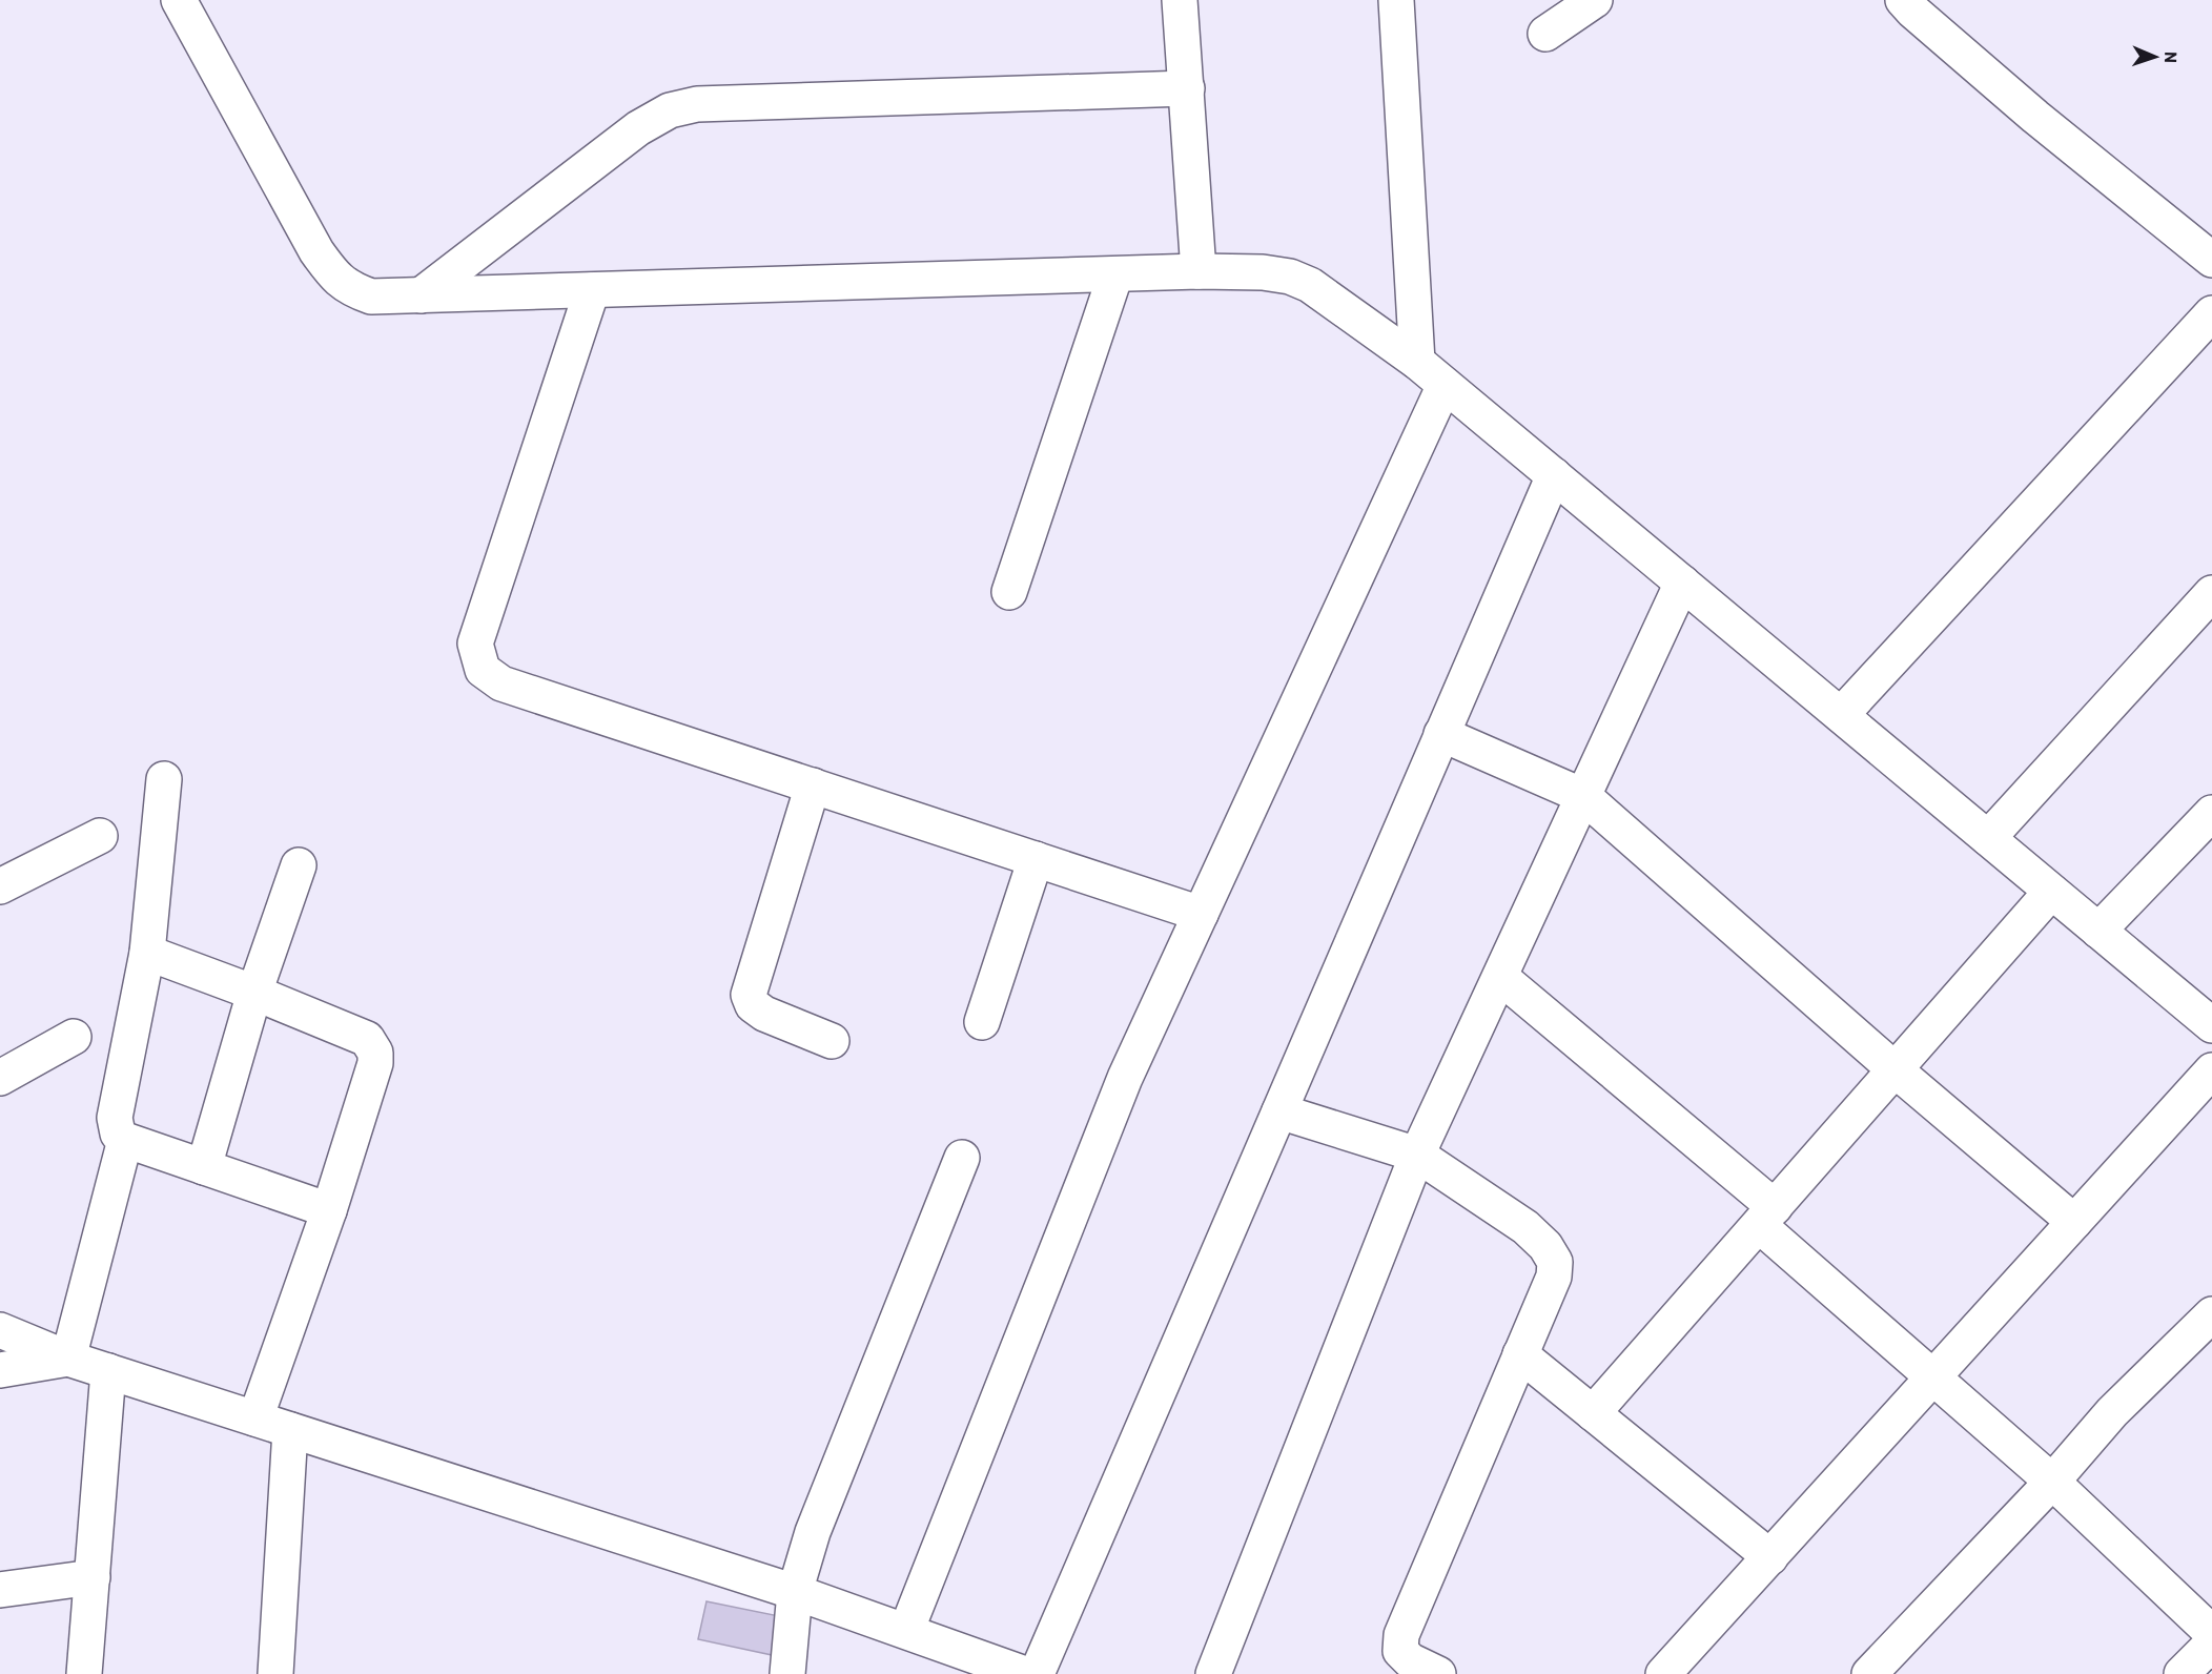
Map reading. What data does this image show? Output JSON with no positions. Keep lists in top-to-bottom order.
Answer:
{
  "north": "right"
}
